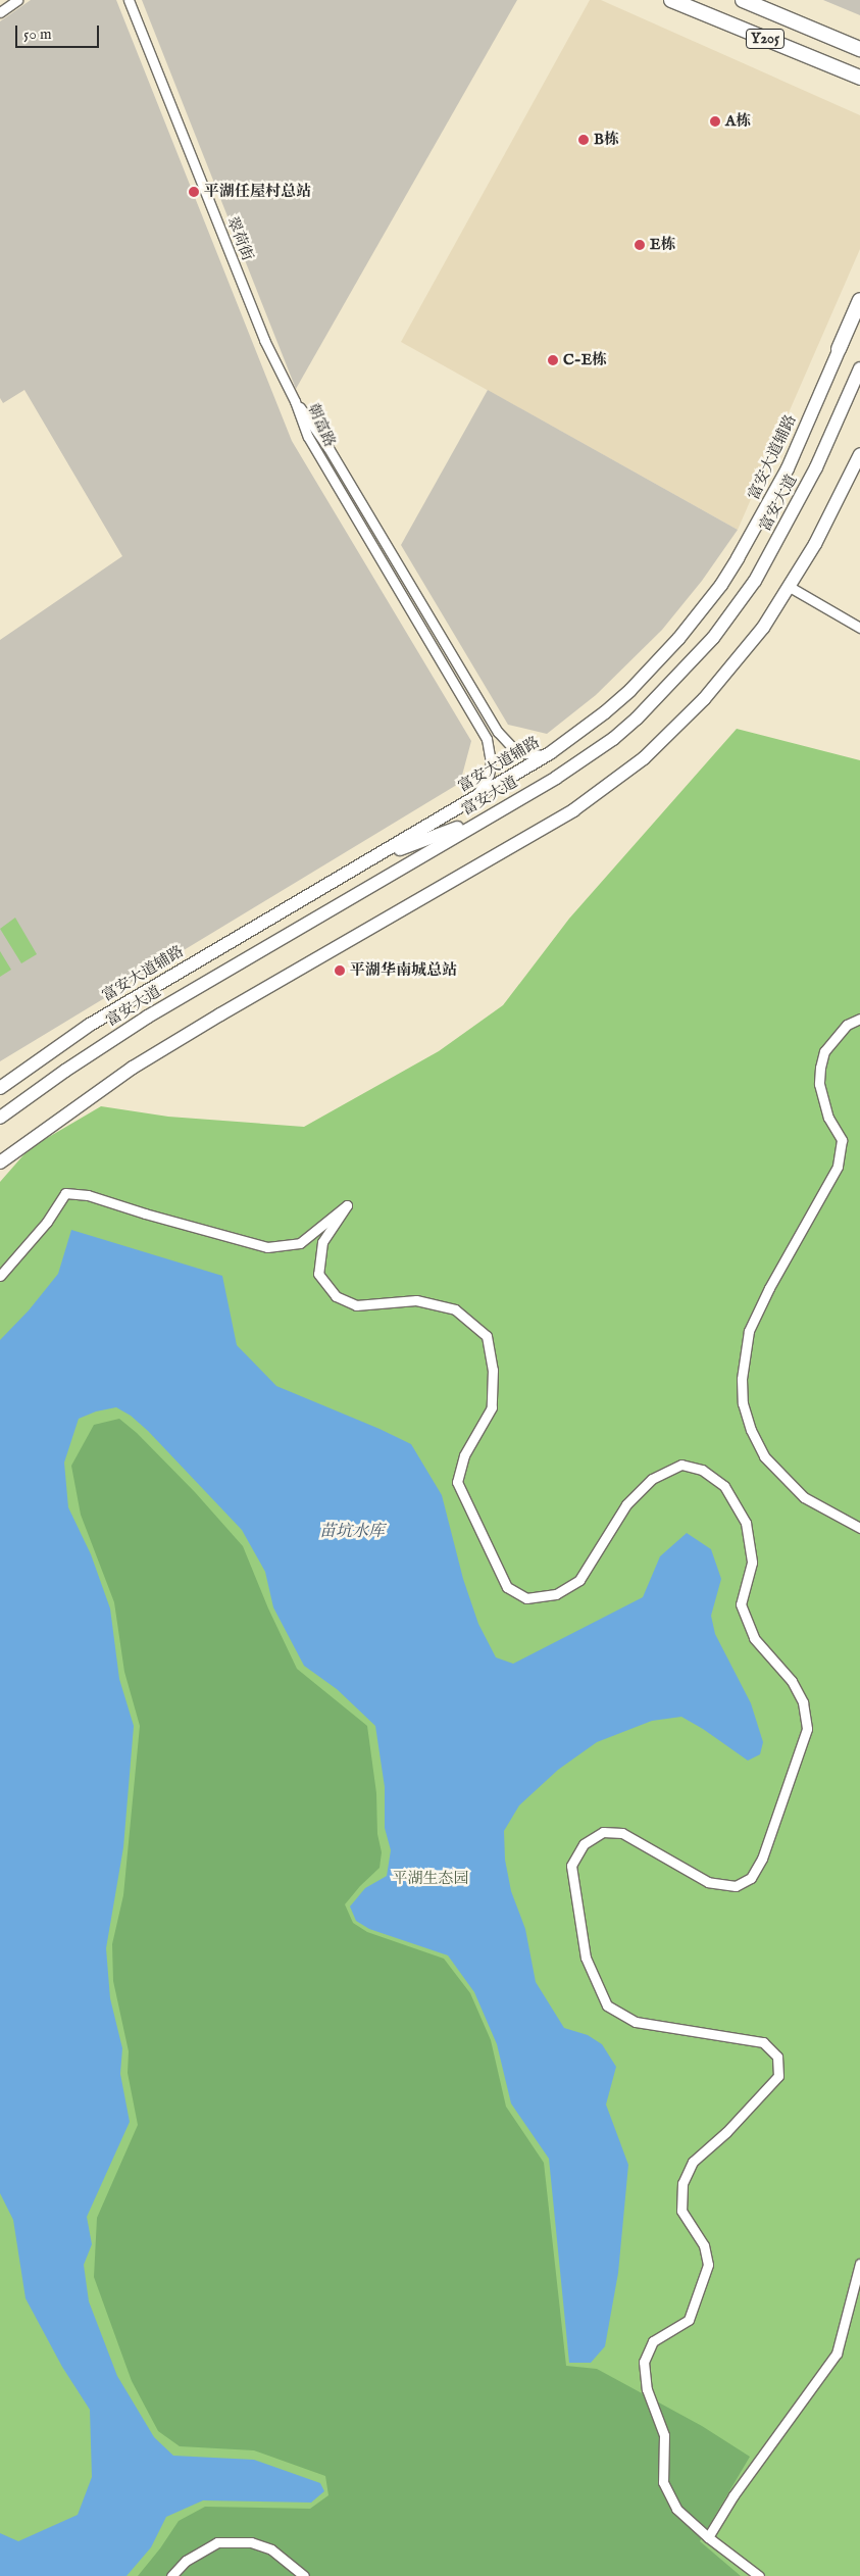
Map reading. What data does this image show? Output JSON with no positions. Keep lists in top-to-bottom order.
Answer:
{
  "streets": {
    "main road": ["Y205", "富安大道辅路", "富安大道"],
    "street": ["翠荷街", "朝富路"]
  },
  "crossings": [
    ["翠荷街", "朝富路"],
    ["朝富路", "富安大道辅路"]
  ],
  "water": ["苗坑水库"],
  "parks": ["平湖生态园"],
  "places": [
    "A栋",
    "B栋",
    "平湖任屋村总站",
    "E栋",
    "C-E栋",
    "平湖华南城总站"
  ],
  "scale_bar": "50 m"
}
